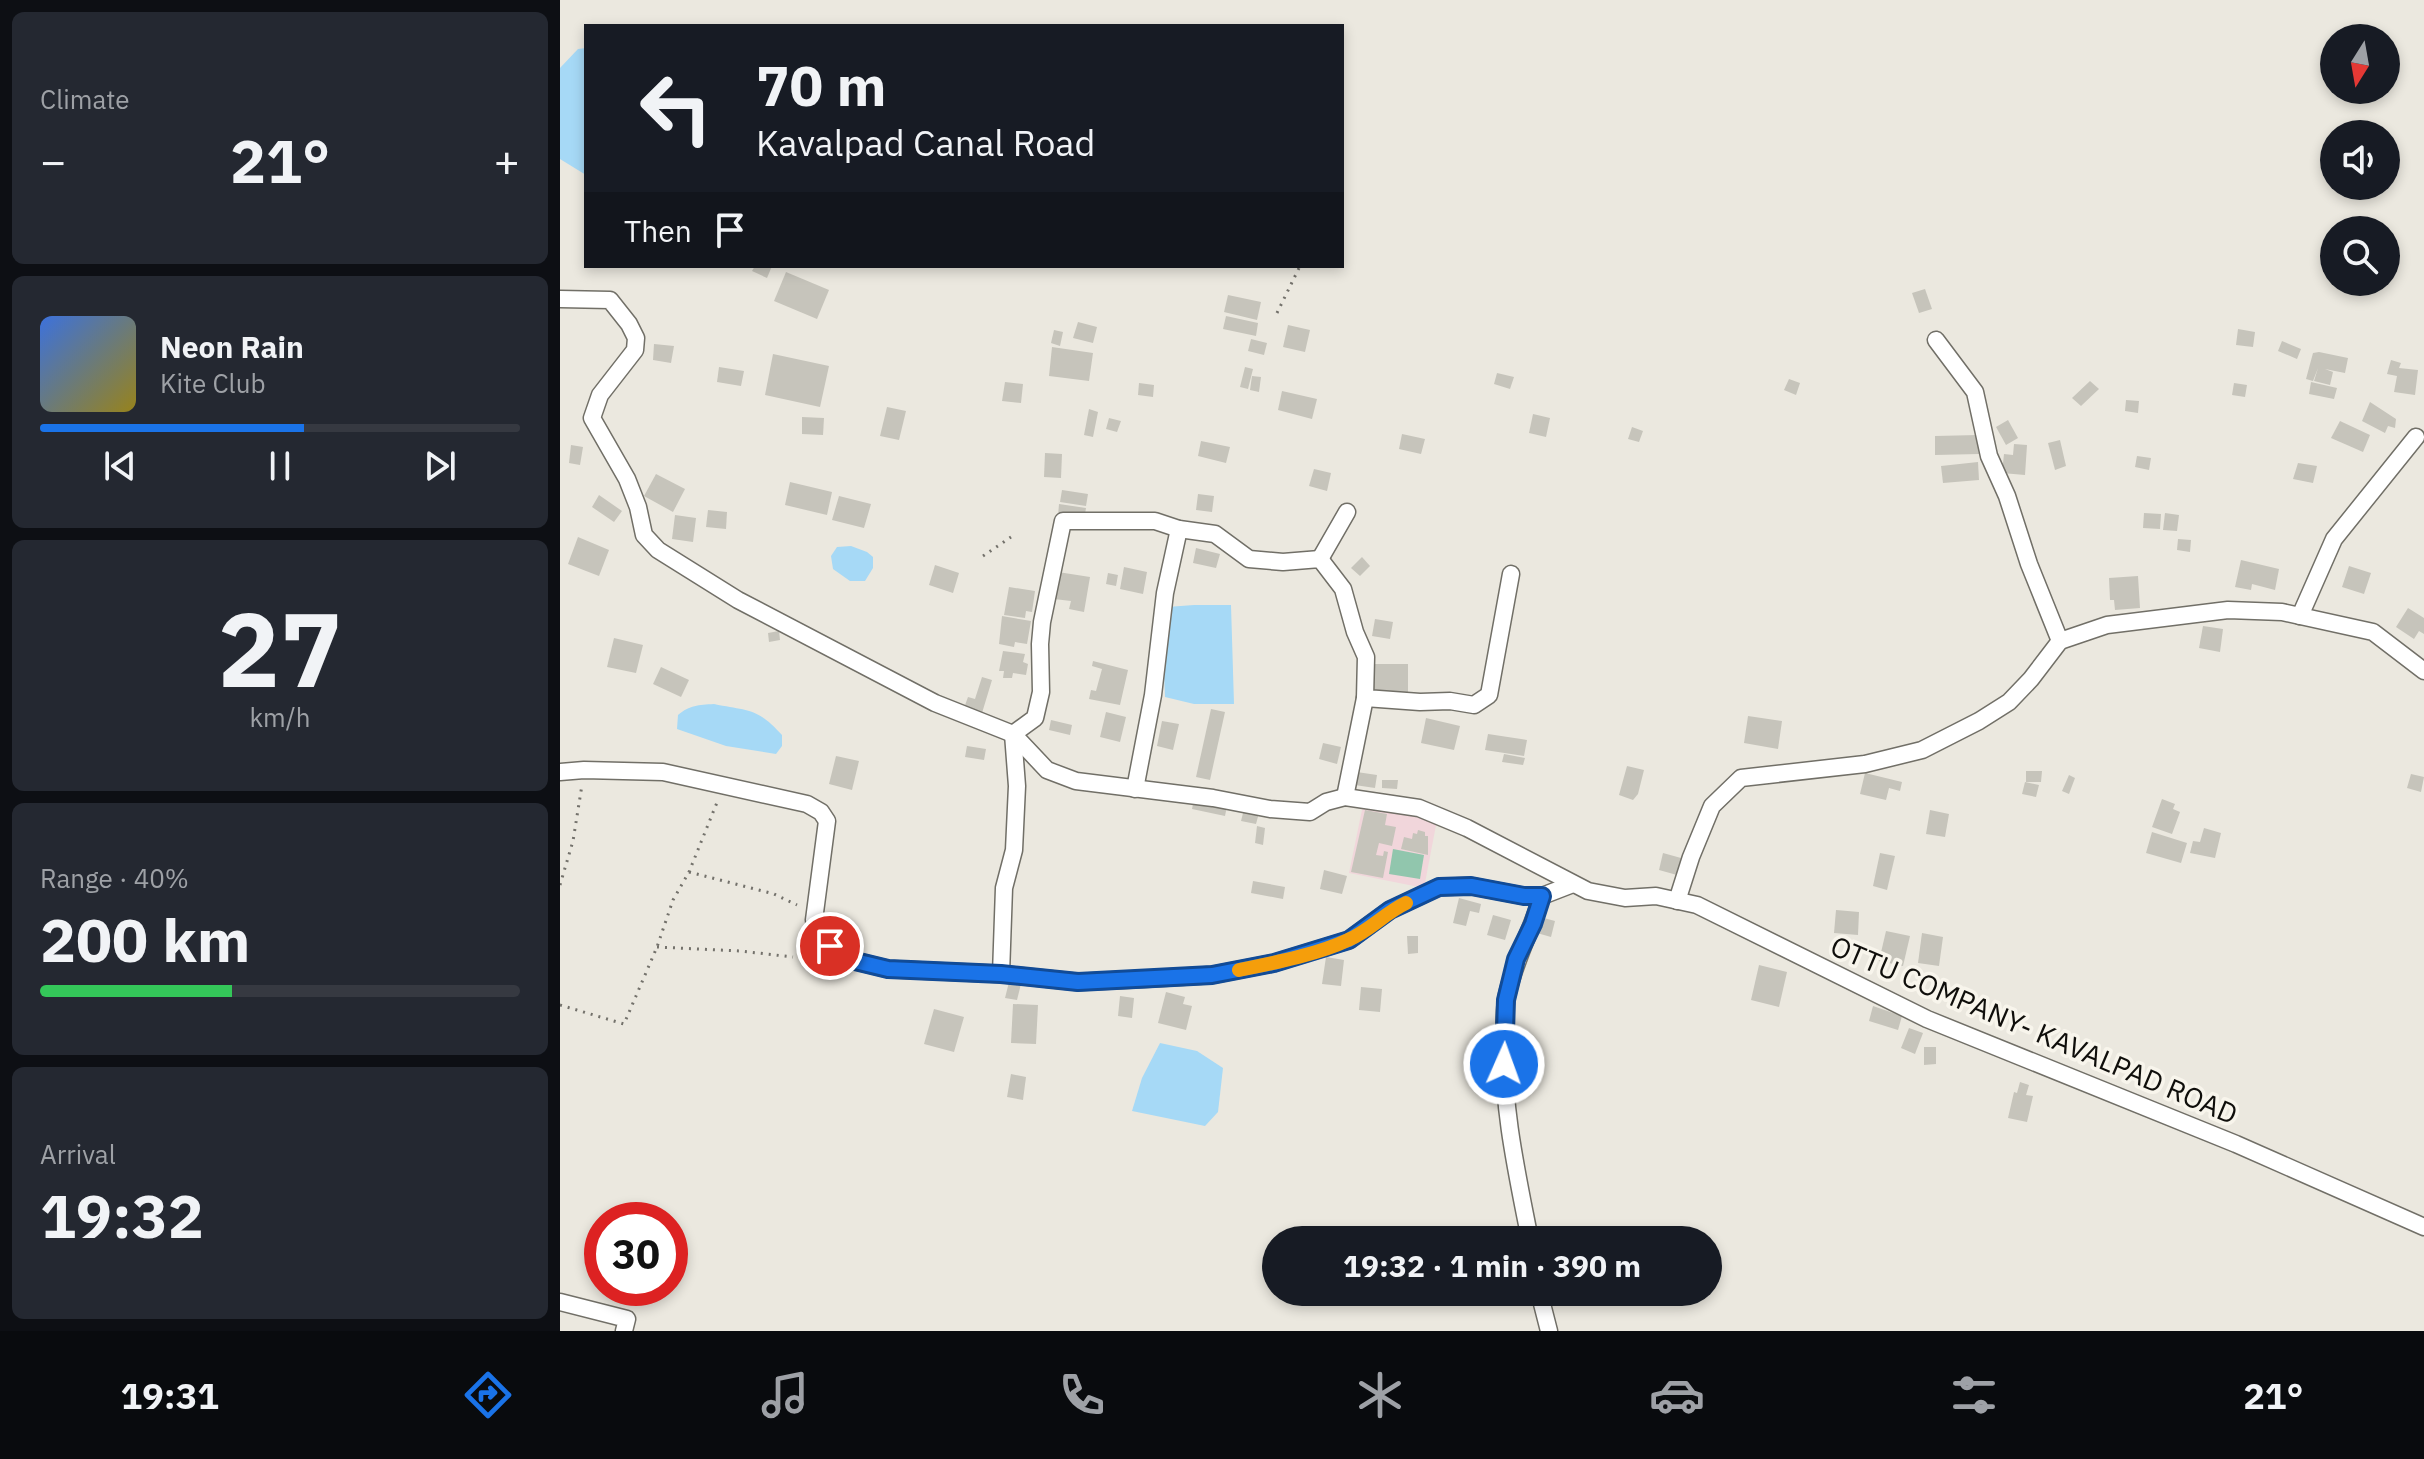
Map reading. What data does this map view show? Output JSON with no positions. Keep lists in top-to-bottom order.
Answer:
{
  "streets": {
    "street": ["OTTU COMPANY- KAVALPAD ROAD"]
  },
  "north": "bottom",
  "page": {
    "tile": [
      "Climate",
      ["27", "km/h"],
      ["Range · 40%", "200 km"],
      ["Arrival", "19:32"]
    ],
    "turn": ["70 m", "Kavalpad Canal Road"],
    "heat": ["−", "21°", "+"],
    "then": "Then",
    "song": ["Neon Rain", "Kite Club"],
    "limit": "30",
    "trip": "19:32 · 1 min · 390 m",
    "tabs": ["19:31", "21°"]
  }
}
